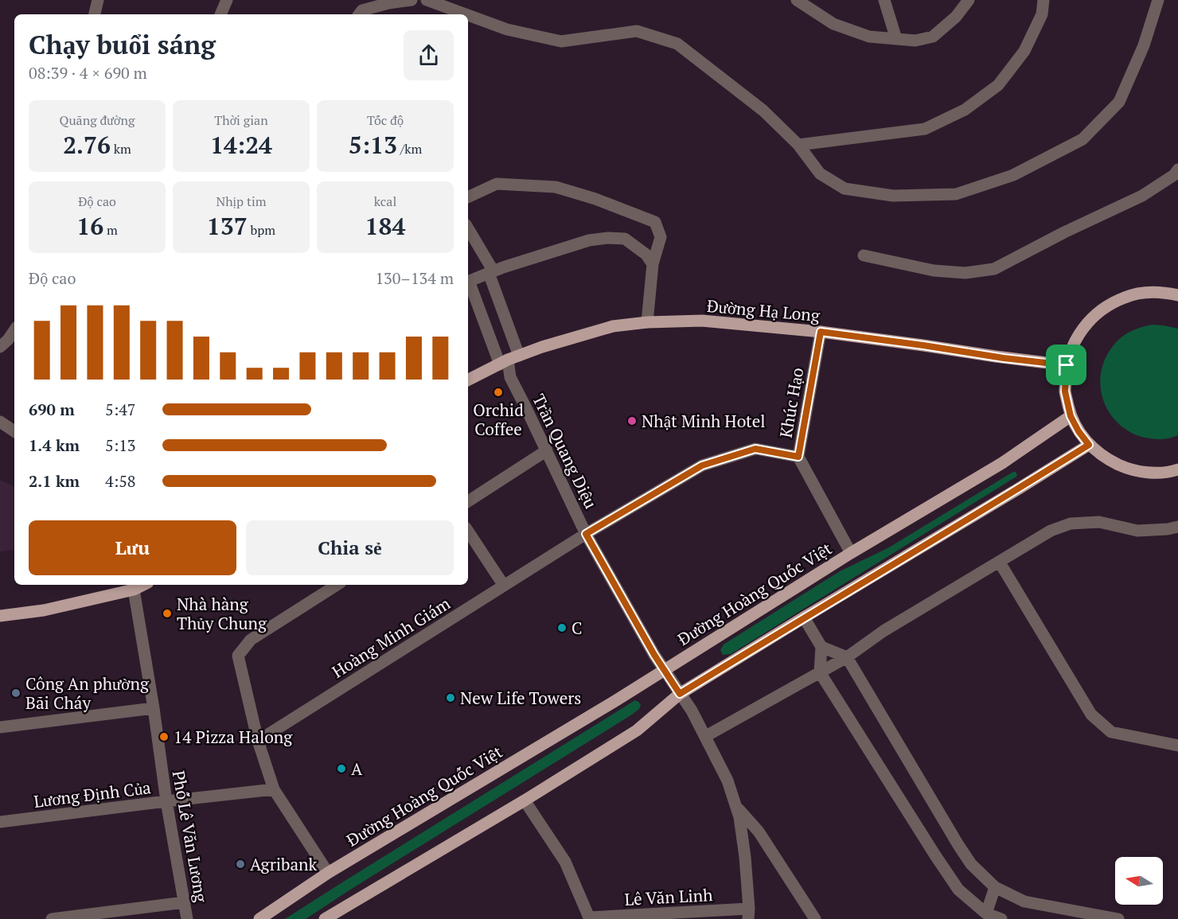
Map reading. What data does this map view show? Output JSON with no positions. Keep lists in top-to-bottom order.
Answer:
{
  "streets": {
    "main road": ["Đường Hạ Long", "Đường Hoàng Quốc Việt"],
    "street": [
      "Khúc Hạo",
      "Trần Quang Diệu",
      "Hoàng Minh Giám",
      "Lương Định Của",
      "Phố Lê Văn Lương",
      "Lê Văn Linh"
    ]
  },
  "crossings": [
    ["Đường Hạ Long", "Khúc Hạo"],
    ["Đường Hạ Long", "Trần Quang Diệu"],
    ["Khúc Hạo", "Đường Hoàng Quốc Việt"],
    ["Khúc Hạo", "Hoàng Minh Giám"],
    ["Trần Quang Diệu", "Đường Hoàng Quốc Việt"],
    ["Trần Quang Diệu", "Hoàng Minh Giám"],
    ["Trần Quang Diệu", "Lê Văn Linh"],
    ["Lương Định Của", "Phố Lê Văn Lương"]
  ],
  "places": [
    "Orchid Coffee",
    "Nhật Minh Hotel",
    "Nhà hàng Thủy Chung",
    "C",
    "Công An phường Bãi Cháy",
    "New Life Towers",
    "14 Pizza Halong",
    "A",
    "Agribank"
  ],
  "north": "left",
  "page": {
    "heading": ["Chạy buổi sáng", "08:39 · 4 × 690 m"],
    "stats": [
      ["Quãng đường", "2.76 km"],
      ["Thời gian", "14:24"],
      ["Tốc độ", "5:13 /km"],
      ["Độ cao", "16 m"],
      ["Nhịp tim", "137 bpm"],
      ["kcal", "184"]
    ],
    "chart": ["Độ cao", "130–134 m"],
    "list": [
      {
        "name": "690 m",
        "note": "5:47"
      },
      {
        "name": "1.4 km",
        "note": "5:13"
      },
      {
        "name": "2.1 km",
        "note": "4:58"
      }
    ],
    "buttons": ["Lưu", "Chia sẻ"]
  }
}
